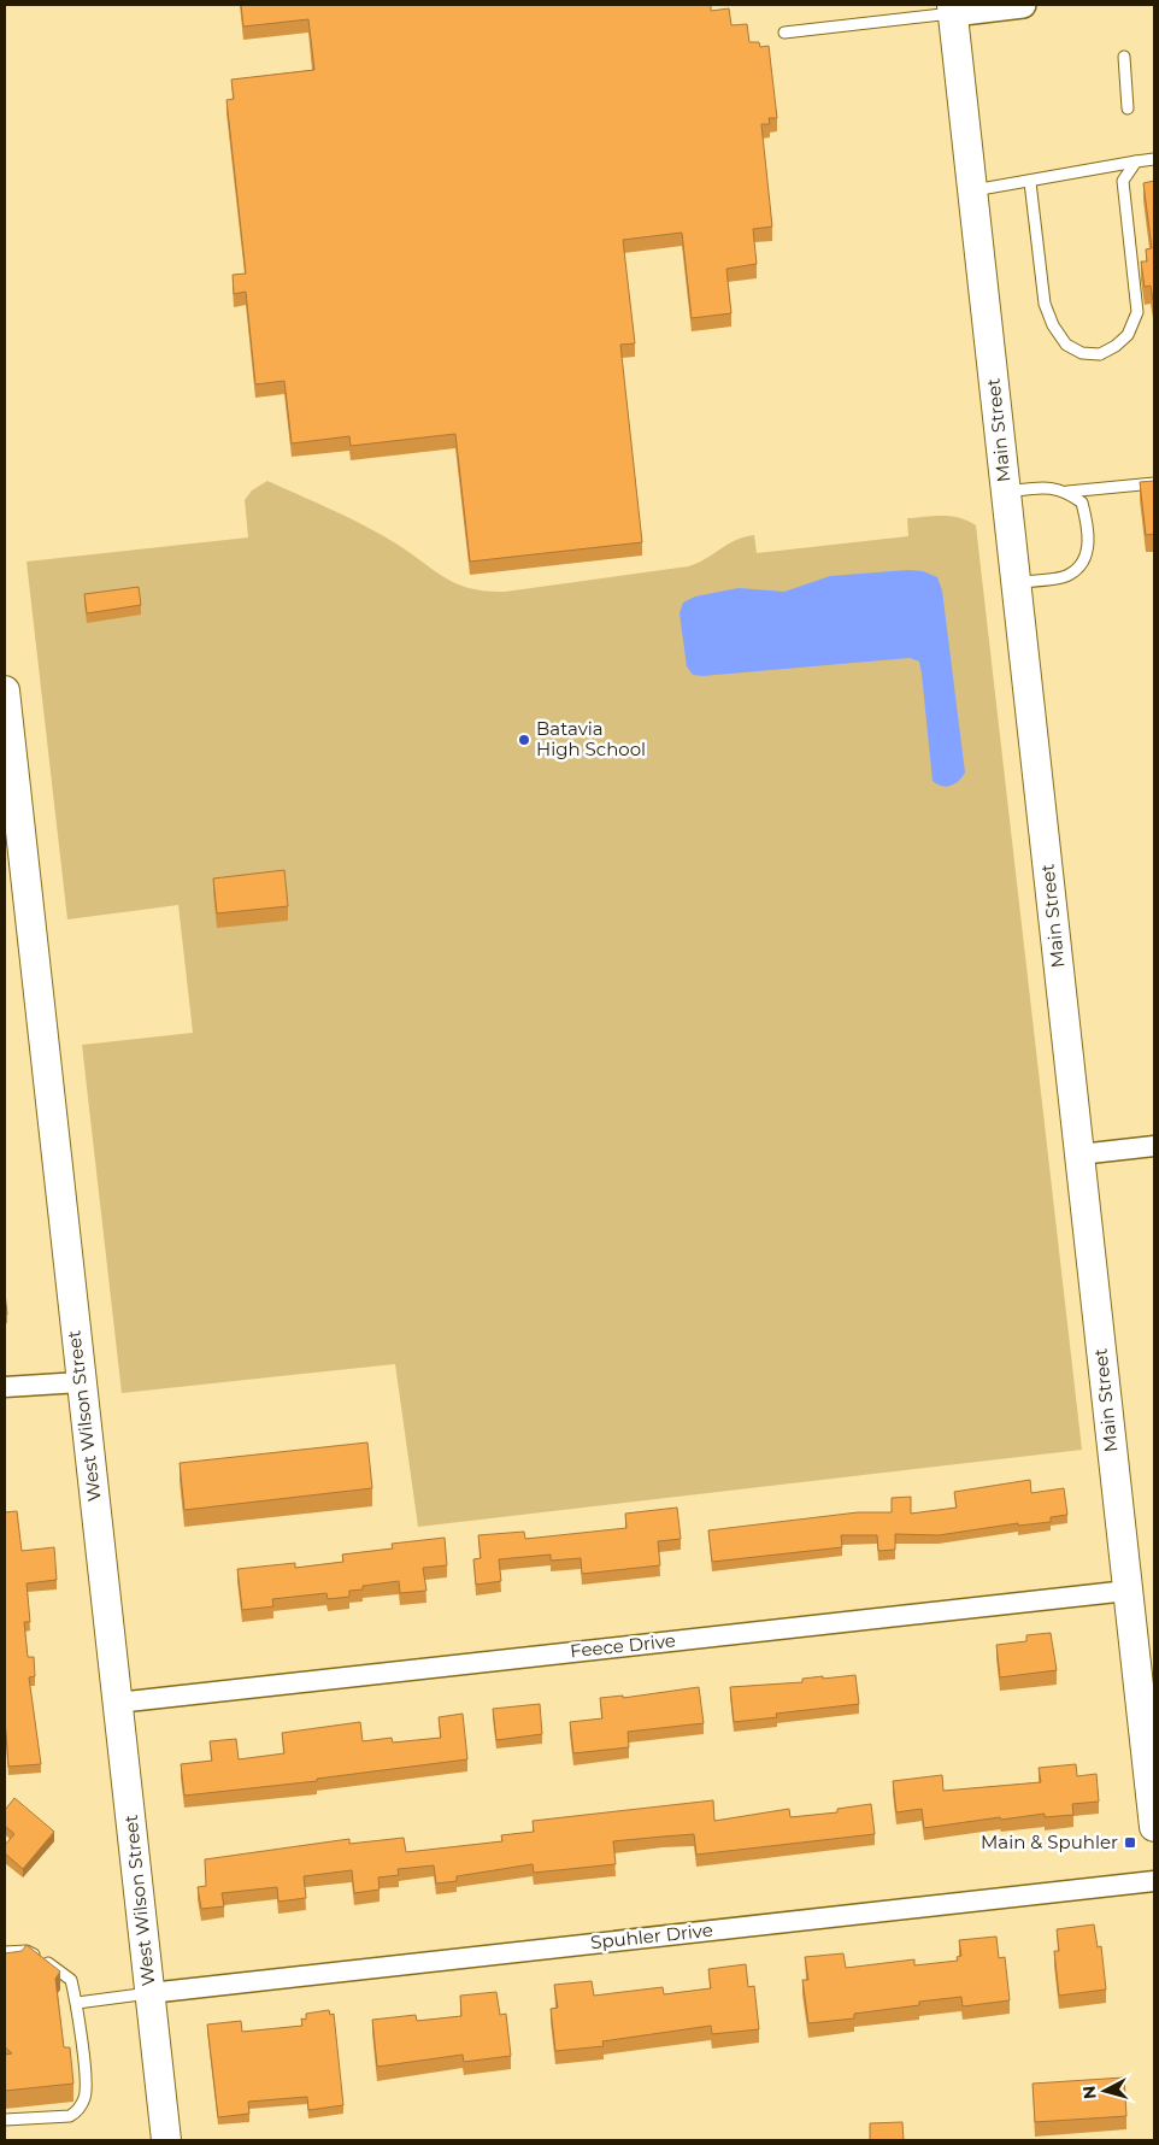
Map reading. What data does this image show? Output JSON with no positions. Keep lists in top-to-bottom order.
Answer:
{
  "streets": {
    "main road": ["Main Street", "West Wilson Street"],
    "street": ["Feece Drive", "Spuhler Drive"]
  },
  "crossings": [
    ["Main Street", "Feece Drive"],
    ["West Wilson Street", "Feece Drive"],
    ["West Wilson Street", "Spuhler Drive"]
  ],
  "places": {
    "other": ["Batavia High School"],
    "transit": ["Main & Spuhler"]
  },
  "north": "left"
}
